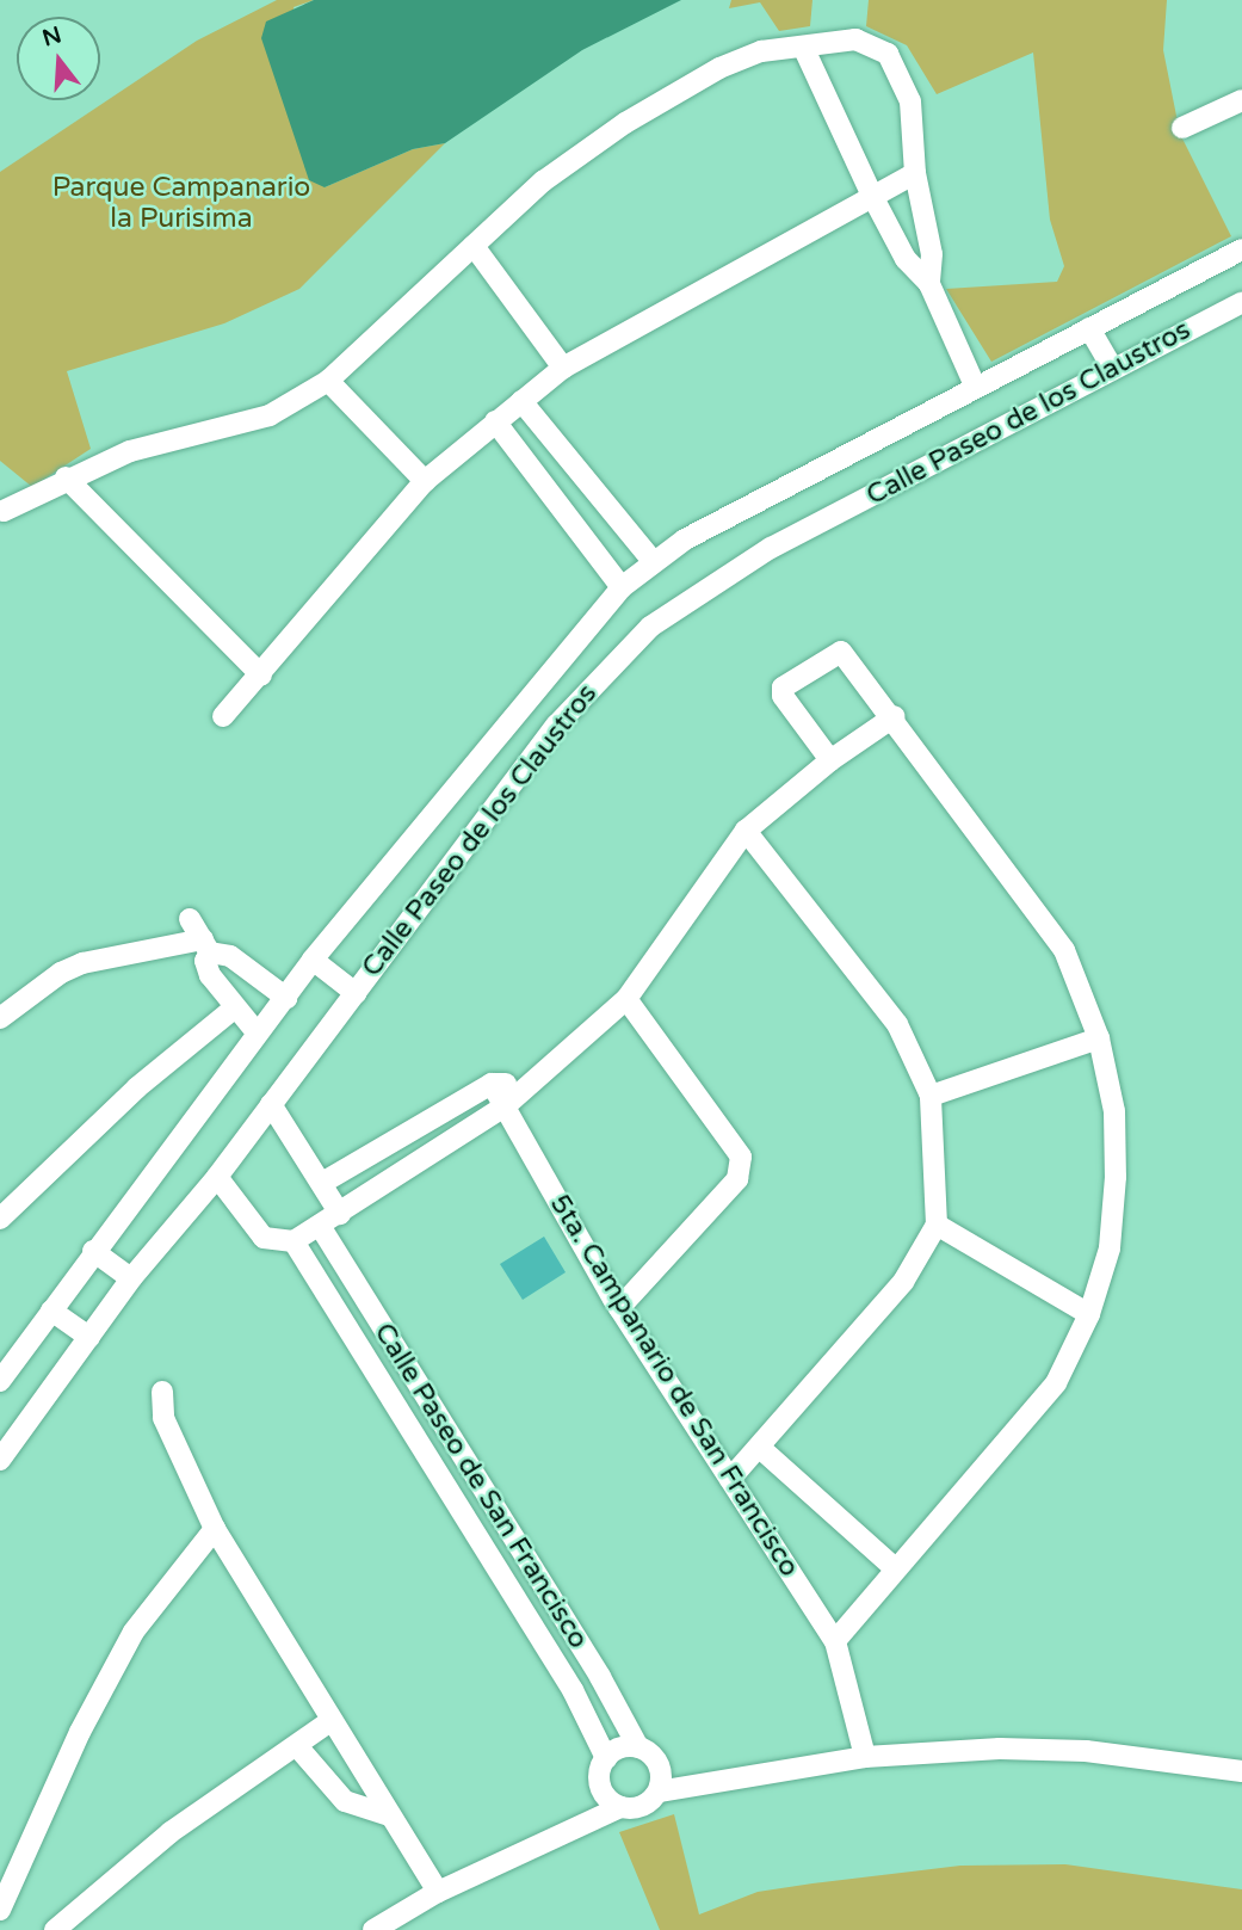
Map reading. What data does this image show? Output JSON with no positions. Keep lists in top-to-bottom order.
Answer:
{
  "streets": {
    "street": ["Calle Paseo de los Claustros", "5ta. Campanario de San Francisco", "Calle Paseo de San Francisco"]
  },
  "parks": ["Parque Campanario la Purisima"],
  "north": "top"
}
